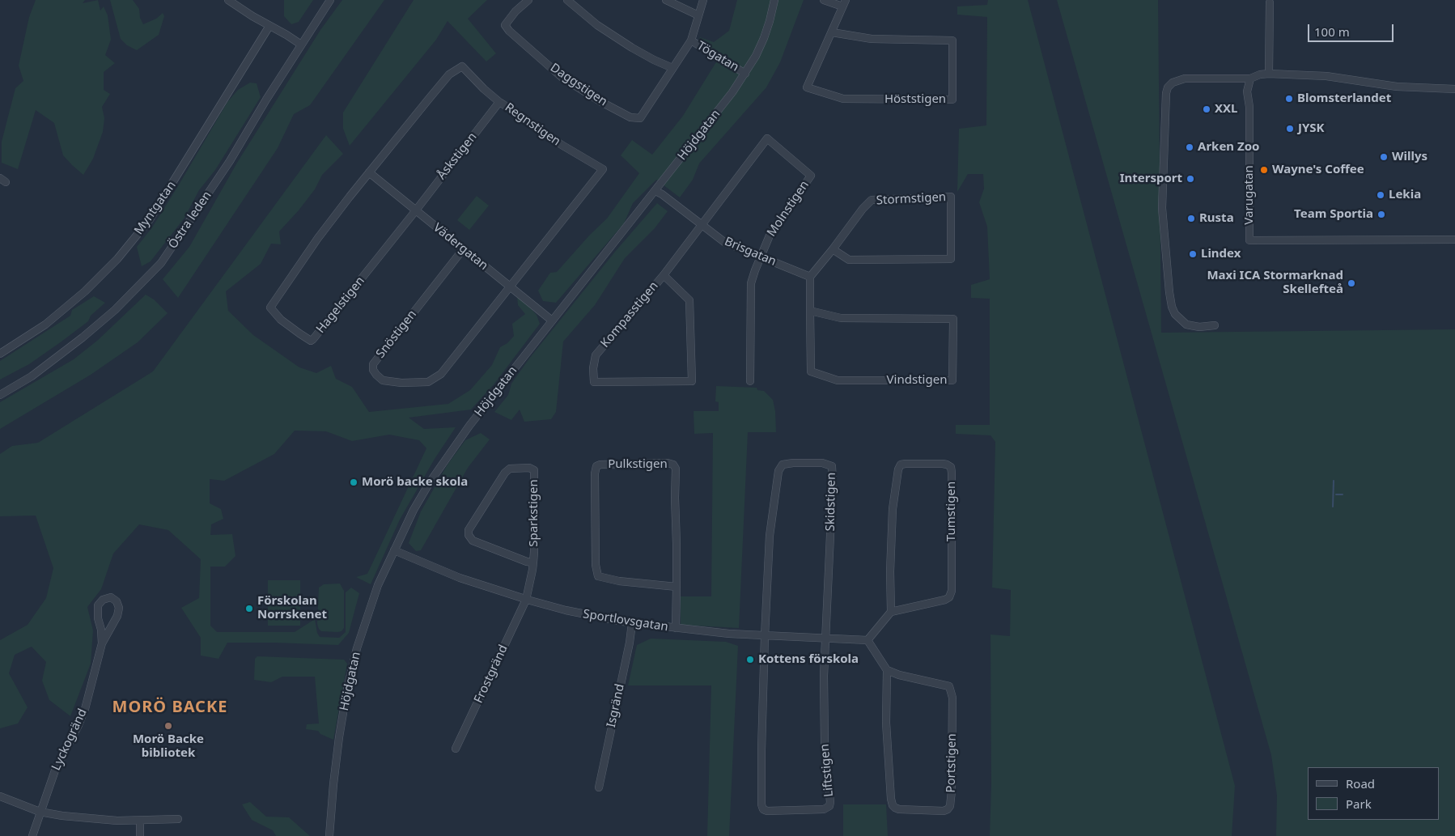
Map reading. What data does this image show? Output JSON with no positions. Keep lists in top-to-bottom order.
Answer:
{
  "streets": {
    "street": [
      "Tögatan",
      "Daggstigen",
      "Höststigen",
      "Regnstigen",
      "Höjdgatan",
      "Åskstigen",
      "Varugatan",
      "Stormstigen",
      "Myntgatan",
      "Molnstigen",
      "Östra leden",
      "Vädergatan",
      "Brisgatan",
      "Hagelstigen",
      "Kompasstigen",
      "Snöstigen",
      "Vindstigen",
      "Pulkstigen",
      "Skidstigen",
      "Tumstigen",
      "Sparkstigen",
      "Sportlovsgatan",
      "Frostgränd",
      "Isgränd",
      "Lyckogränd",
      "Portstigen",
      "Liftstigen"
    ]
  },
  "crossings": [
    ["Tögatan", "Daggstigen"],
    ["Tögatan", "Höjdgatan"],
    ["Regnstigen", "Åskstigen"],
    ["Regnstigen", "Vädergatan"],
    ["Regnstigen", "Hagelstigen"],
    ["Regnstigen", "Snöstigen"],
    ["Höjdgatan", "Vädergatan"],
    ["Höjdgatan", "Brisgatan"],
    ["Höjdgatan", "Sportlovsgatan"],
    ["Åskstigen", "Vädergatan"],
    ["Åskstigen", "Hagelstigen"],
    ["Stormstigen", "Brisgatan"],
    ["Stormstigen", "Vindstigen"],
    ["Molnstigen", "Brisgatan"],
    ["Molnstigen", "Kompasstigen"],
    ["Vädergatan", "Hagelstigen"],
    ["Vädergatan", "Snöstigen"],
    ["Brisgatan", "Kompasstigen"],
    ["Brisgatan", "Vindstigen"],
    ["Pulkstigen", "Sportlovsgatan"],
    ["Skidstigen", "Sportlovsgatan"],
    ["Skidstigen", "Liftstigen"],
    ["Sparkstigen", "Sportlovsgatan"],
    ["Sparkstigen", "Frostgränd"],
    ["Sportlovsgatan", "Frostgränd"],
    ["Sportlovsgatan", "Isgränd"],
    ["Sportlovsgatan", "Liftstigen"]
  ],
  "districts": ["MORÖ BACKE"],
  "places": [
    "Blomsterlandet",
    "XXL",
    "JYSK",
    "Arken Zoo",
    "Willys",
    "Wayne's Coffee",
    "Intersport",
    "Lekia",
    "Team Sportia",
    "Rusta",
    "Lindex",
    "Maxi ICA Stormarknad Skellefteå",
    "Morö backe skola",
    "Förskolan Norrskenet",
    "Kottens förskola",
    "Morö Backe bibliotek"
  ],
  "legend": ["Road", "Park"],
  "scale_bar": "100 m"
}
